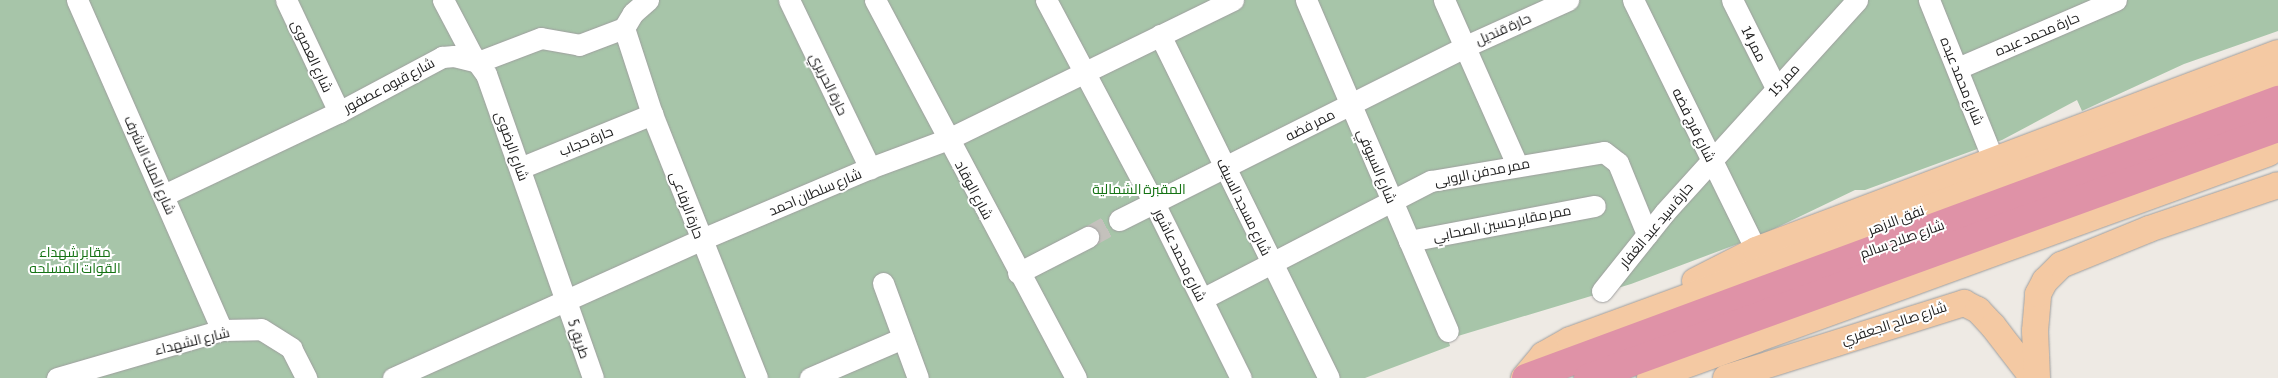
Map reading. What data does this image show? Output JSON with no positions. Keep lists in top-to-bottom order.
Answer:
{
  "streets": {
    "highway": ["شارع صلاح سالم"],
    "main road": ["نفق الازهر", "شارع صالح الجعفري"],
    "street": [
      "حارة قنديل",
      "حارة محمد عبده",
      "ممر 14",
      "شارع العصوى",
      "ممر 15",
      "شارع محمد عبده",
      "حارة الحريري",
      "شارع قبوه عصفور",
      "ممر فضه",
      "شارع فرج فضه",
      "حارة حجاب",
      "شارع الرضوى",
      "شارع الملك الاشرف",
      "شارع السيوفي",
      "ممر مدفن الروبى",
      "شارع الوقاد",
      "شارع سلطان احمد",
      "حارة الرفاعى",
      "شارع مسجد السيف",
      "ممر مقابر حسين الصحابي",
      "حارة سيد عبد الغفار",
      "شارع محمد عاشور",
      "طريق 5",
      "شارع الشهداء"
    ]
  },
  "crossings": [
    ["حارة قنديل", "ممر فضه"],
    ["حارة محمد عبده", "شارع محمد عبده"],
    ["ممر 14", "ممر 15"],
    ["شارع العصوى", "شارع قبوه عصفور"],
    ["ممر 15", "شارع فرج فضه"],
    ["ممر 15", "حارة سيد عبد الغفار"],
    ["حارة الحريري", "شارع سلطان احمد"],
    ["شارع قبوه عصفور", "شارع الرضوى"],
    ["شارع قبوه عصفور", "شارع الملك الاشرف"],
    ["ممر فضه", "شارع السيوفي"],
    ["ممر فضه", "شارع مسجد السيف"],
    ["ممر فضه", "شارع محمد عاشور"],
    ["شارع فرج فضه", "حارة سيد عبد الغفار"],
    ["حارة حجاب", "شارع الرضوى"],
    ["حارة حجاب", "حارة الرفاعى"],
    ["شارع الرضوى", "شارع سلطان احمد"],
    ["شارع الرضوى", "طريق 5"],
    ["شارع الملك الاشرف", "شارع الشهداء"],
    ["شارع السيوفي", "ممر مدفن الروبى"],
    ["شارع السيوفي", "ممر مقابر حسين الصحابي"],
    ["ممر مدفن الروبى", "شارع مسجد السيف"],
    ["ممر مدفن الروبى", "حارة سيد عبد الغفار"],
    ["ممر مدفن الروبى", "شارع محمد عاشور"],
    ["شارع الوقاد", "شارع سلطان احمد"],
    ["شارع سلطان احمد", "حارة الرفاعى"],
    ["شارع سلطان احمد", "شارع مسجد السيف"],
    ["شارع سلطان احمد", "شارع محمد عاشور"],
    ["شارع سلطان احمد", "طريق 5"],
    ["نفق الازهر", "شارع صلاح سالم"]
  ],
  "parks": ["المقبرة الشمالية", "مقابر شهداء القوات المسلحه"]
}
